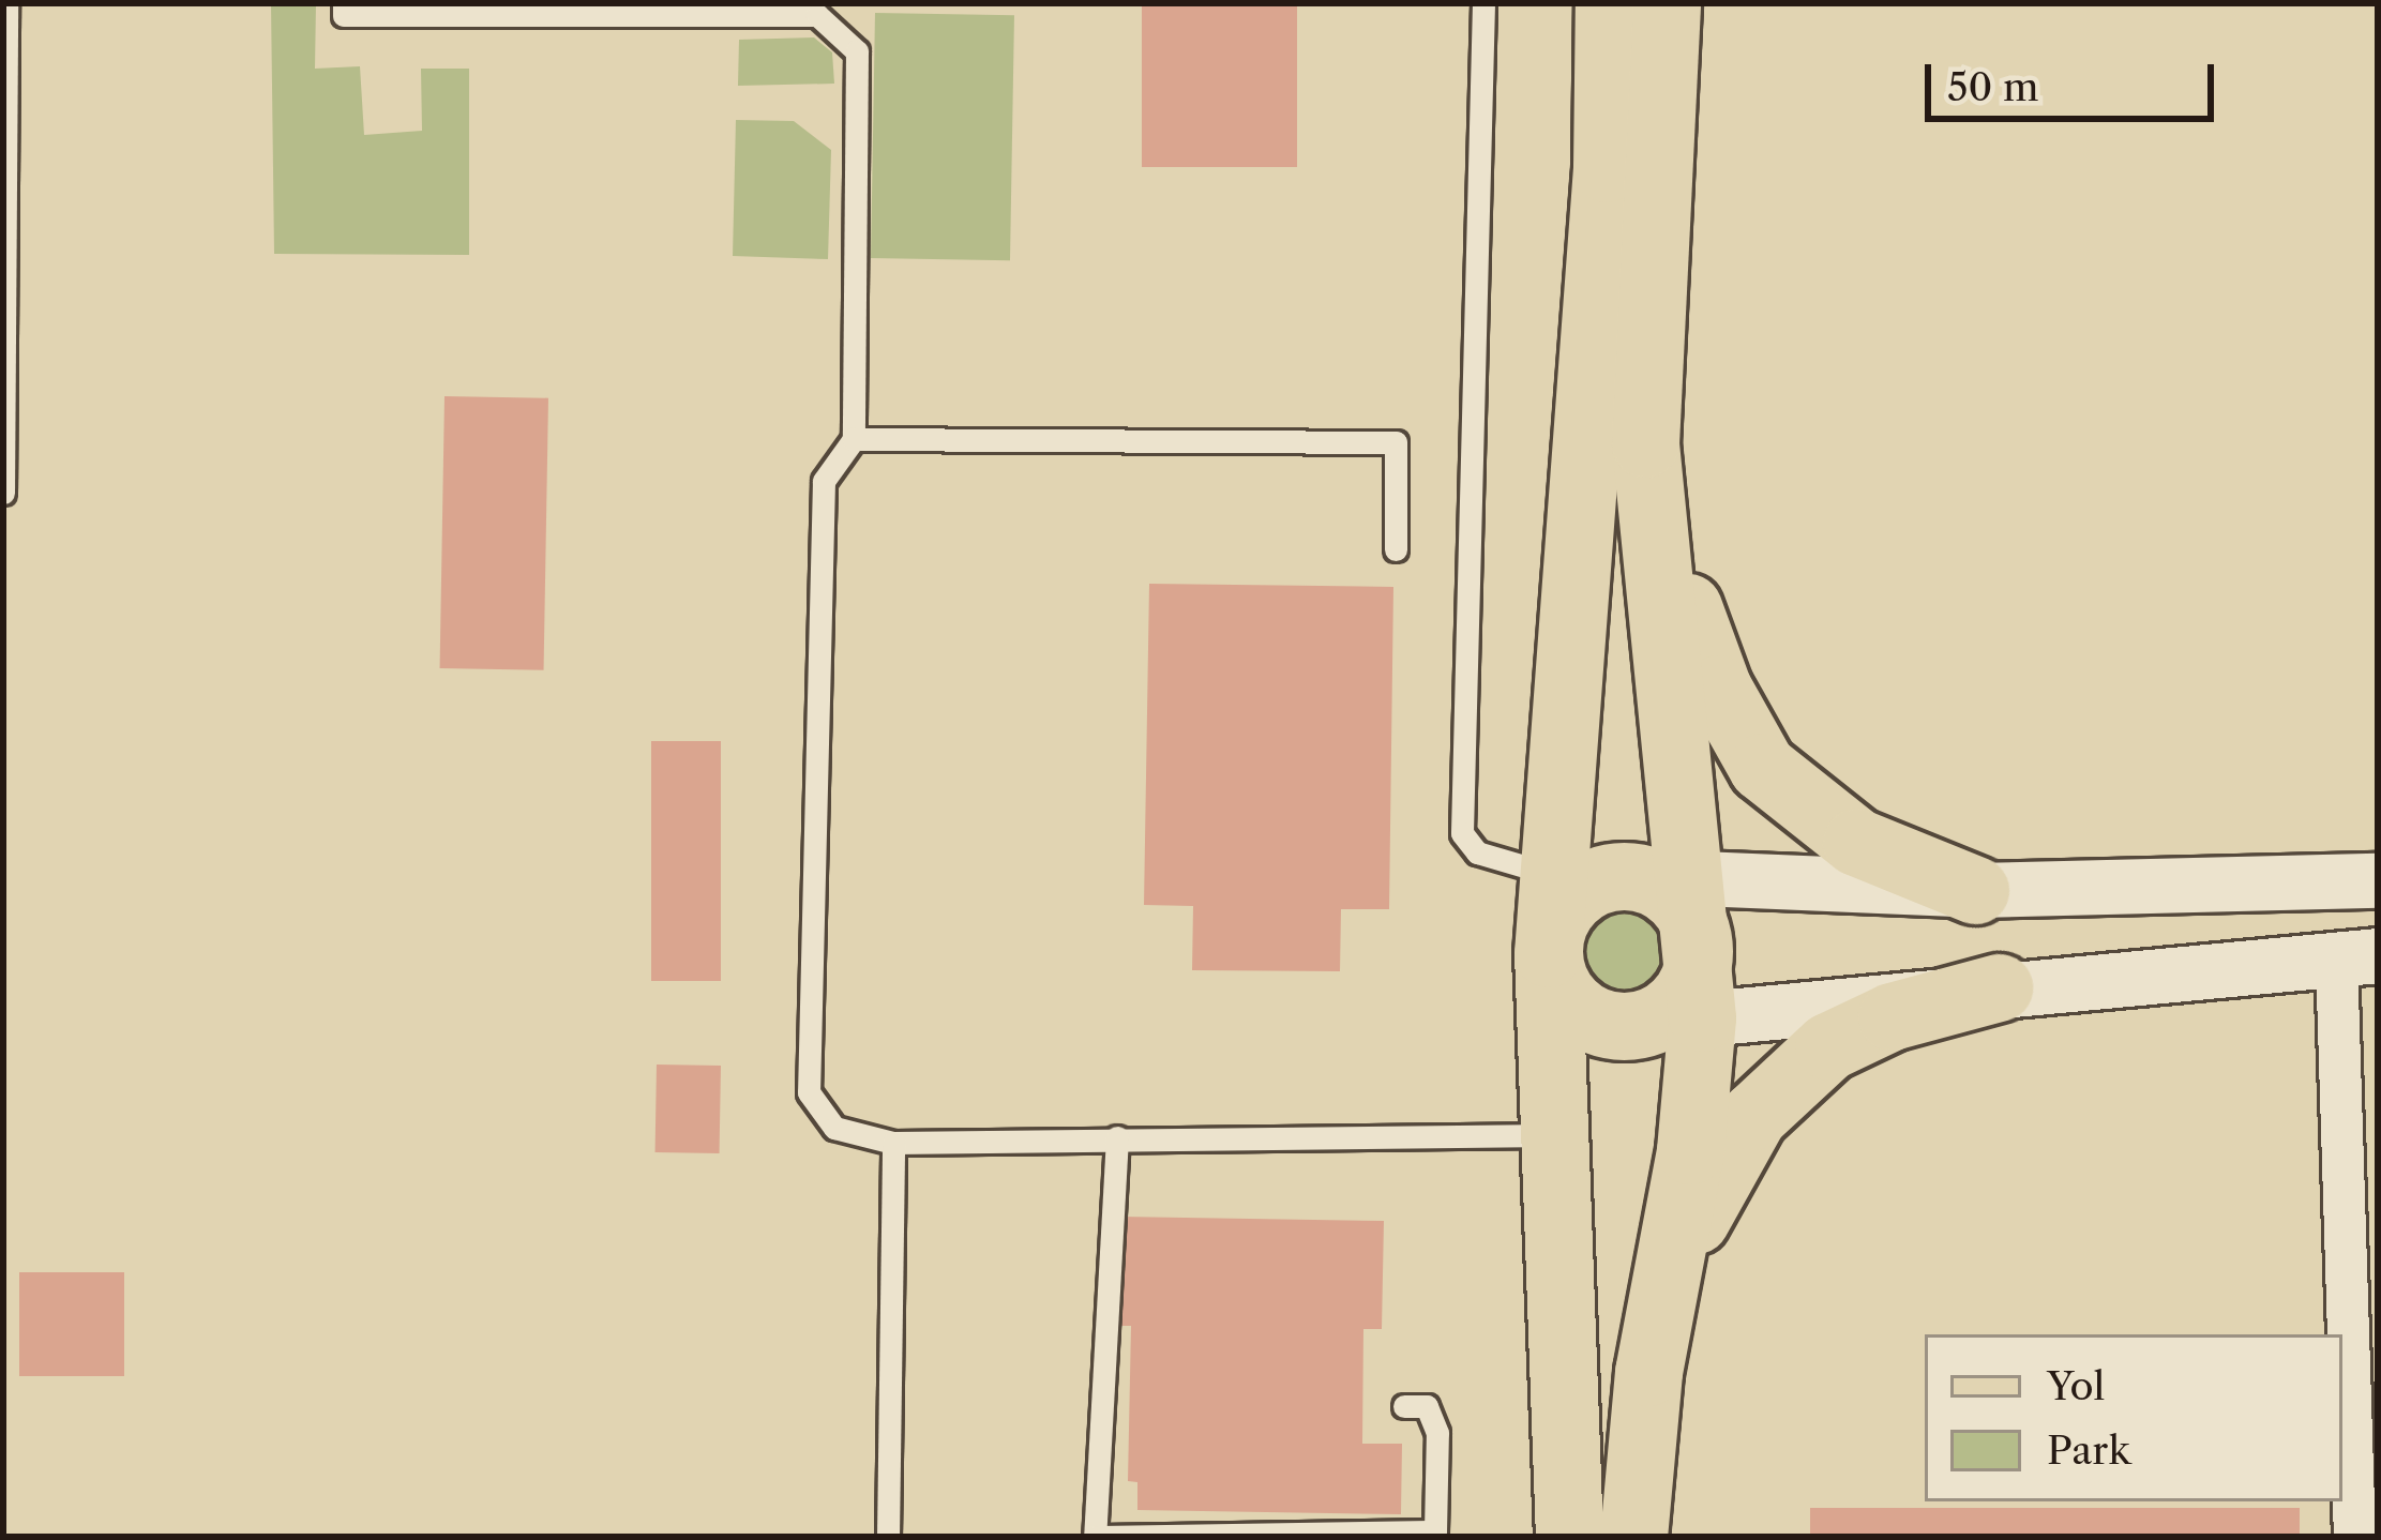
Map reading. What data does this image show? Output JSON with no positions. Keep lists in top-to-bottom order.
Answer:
{
  "legend": ["Yol", "Park"],
  "scale_bar": "50 m"
}
